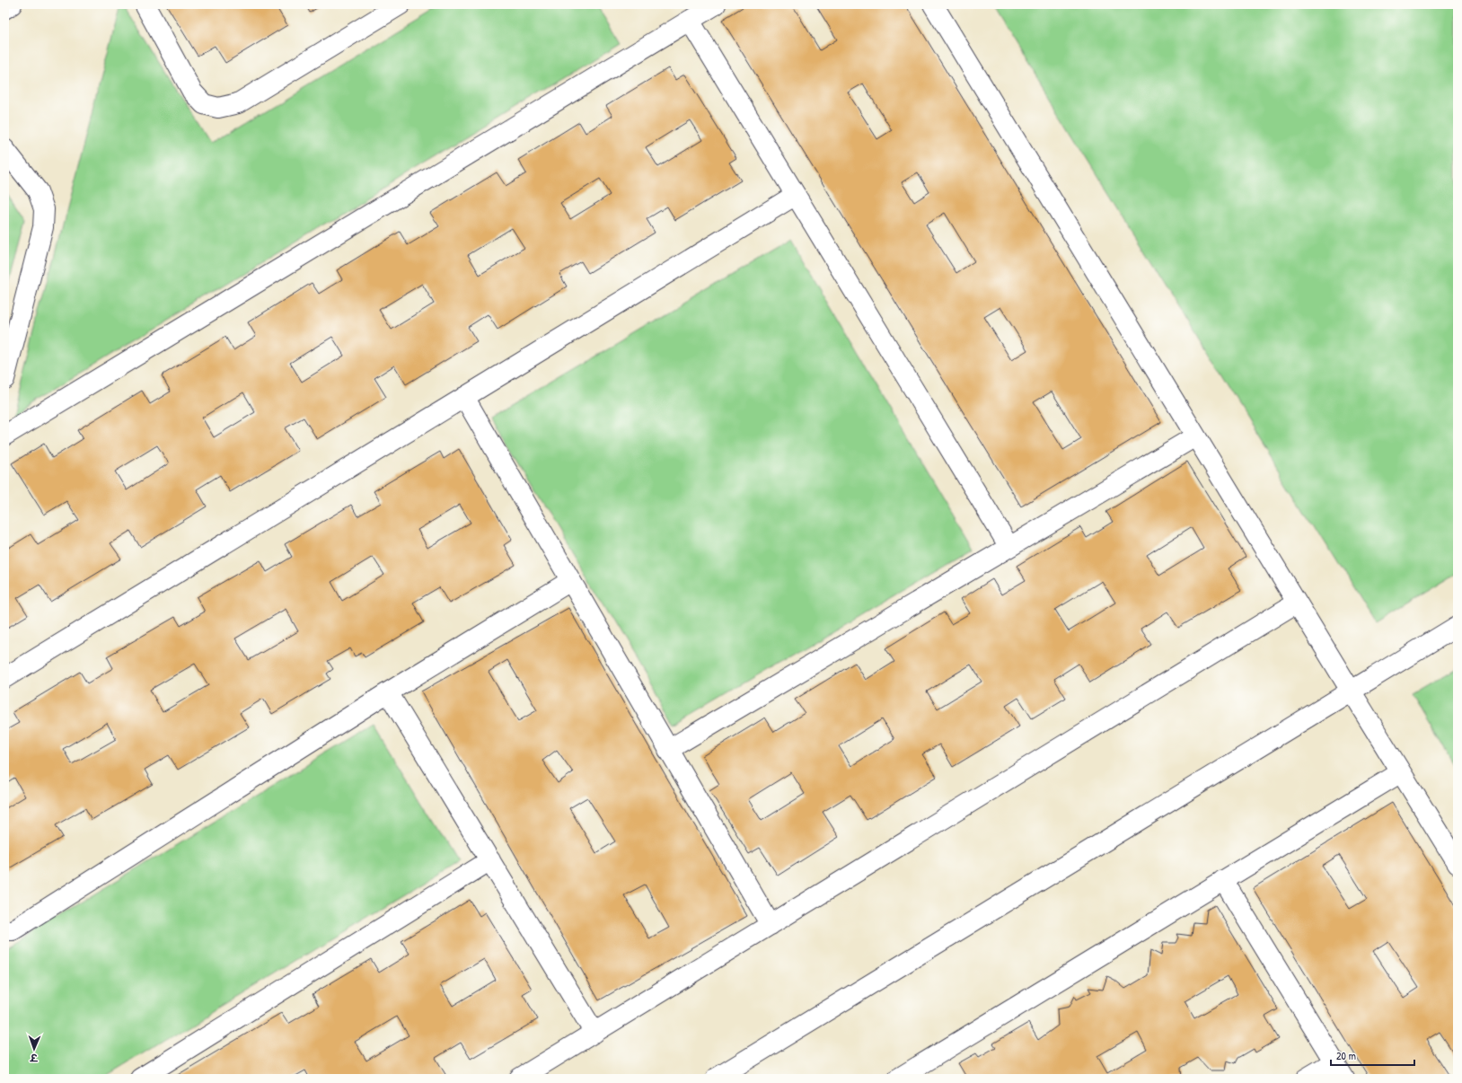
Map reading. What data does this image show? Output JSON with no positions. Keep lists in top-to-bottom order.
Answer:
{
  "scale_bar": "20 m",
  "north": "bottom"
}
